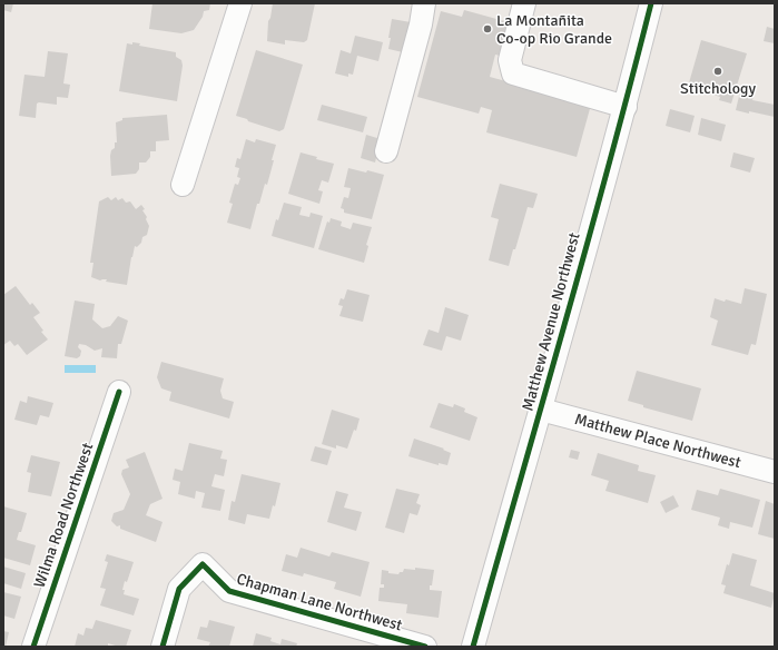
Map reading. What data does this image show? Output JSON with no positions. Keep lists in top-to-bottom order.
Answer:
{
  "streets": {
    "street": [
      "Matthew Avenue Northwest",
      "Matthew Place Northwest",
      "Wilma Road Northwest",
      "Chapman Lane Northwest"
    ]
  },
  "crossings": [
    ["Matthew Avenue Northwest", "Matthew Place Northwest"]
  ],
  "places": ["La Montañita Co-op Rio Grande", "Stitchology"]
}
